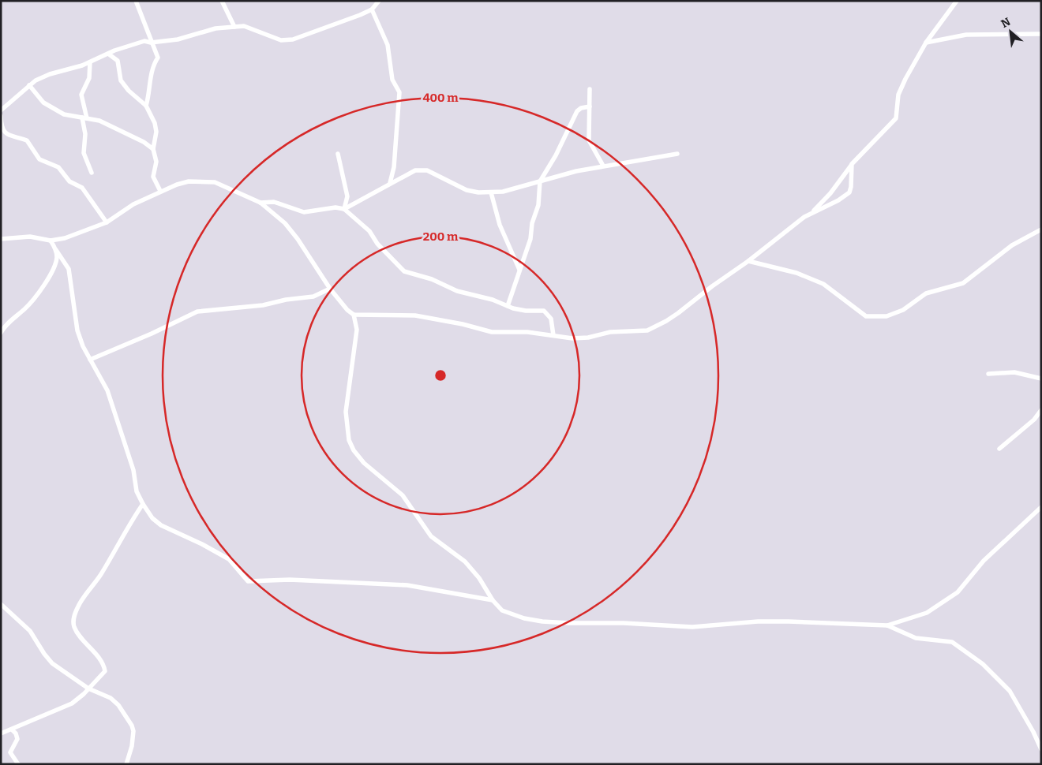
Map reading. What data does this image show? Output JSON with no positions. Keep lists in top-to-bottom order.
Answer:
{
  "north": "top left",
  "rings": ["400 m", "200 m"]
}
